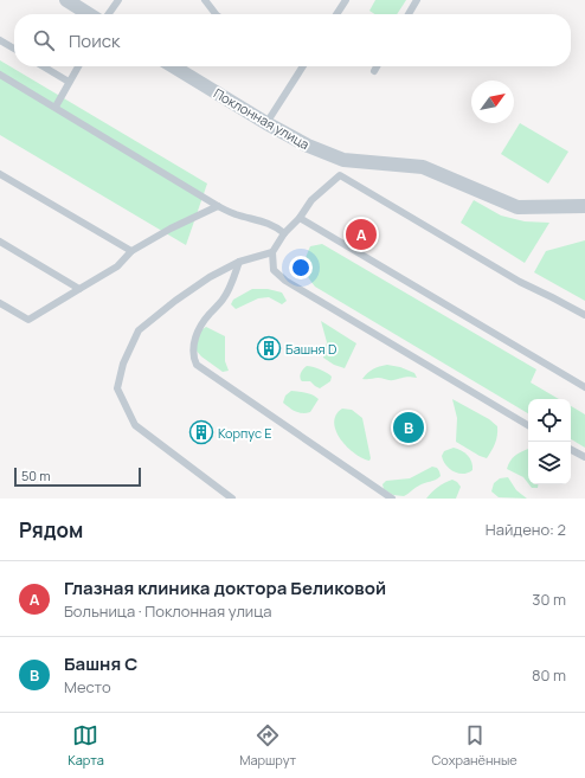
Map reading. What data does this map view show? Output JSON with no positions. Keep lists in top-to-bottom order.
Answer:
{
  "streets": {
    "street": ["Поклонная улица"]
  },
  "places": {
    "building": ["Башня D", "Корпус E"]
  },
  "scale_bar": "50 m",
  "north": "top right",
  "page": {
    "search": "Поиск",
    "pins": ["A", "B"],
    "scale": "50 m",
    "heading": ["Рядом", "Найдено: 2"],
    "list": [
      {
        "mark": "A",
        "name": "Глазная клиника доктора Беликовой",
        "note": "Больница · Поклонная улица",
        "value": "30 m"
      },
      {
        "mark": "B",
        "name": "Башня C",
        "note": "Место",
        "value": "80 m"
      }
    ],
    "nav": ["Карта", "Маршрут", "Сохранённые"]
  }
}
